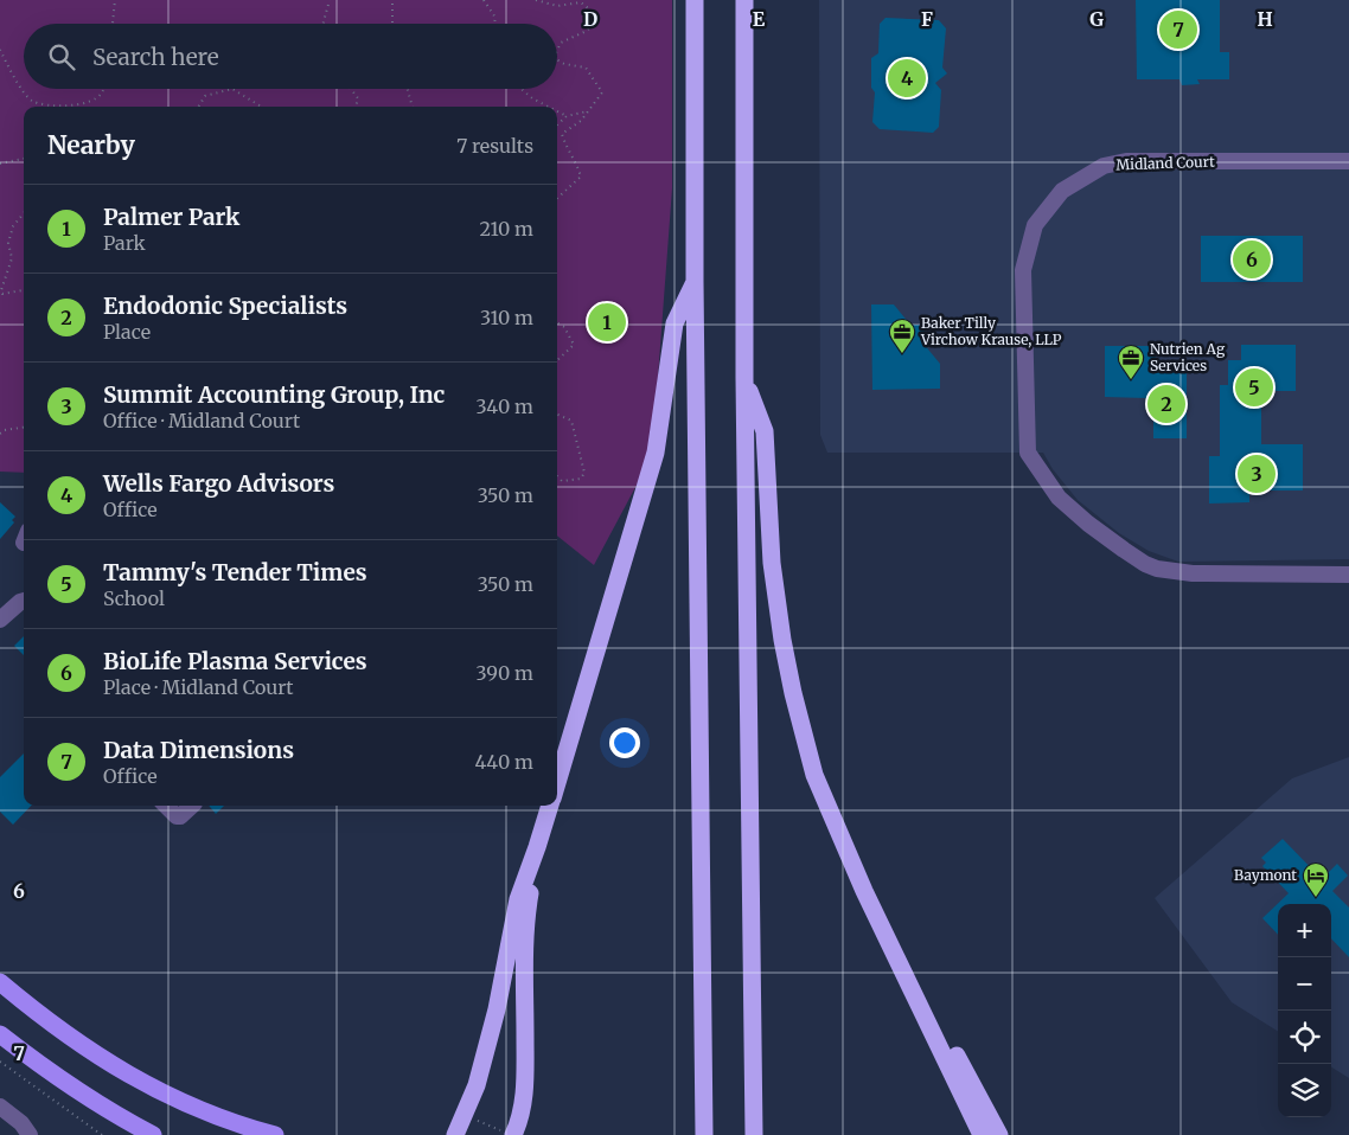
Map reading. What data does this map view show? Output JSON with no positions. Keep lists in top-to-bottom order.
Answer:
{
  "streets": {
    "street": ["Midland Court"]
  },
  "places": {
    "office": ["Baker Tilly Virchow Krause, LLP", "Nutrien Ag Services"],
    "hotel": ["Baymont"]
  },
  "page": {
    "pins": [
      "7",
      "4",
      "6",
      "1",
      "5",
      "2",
      "3"
    ],
    "search": "Search here",
    "heading": ["Nearby", "7 results"],
    "list": [
      {
        "mark": "1",
        "name": "Palmer Park",
        "note": "Park",
        "value": "210 m"
      },
      {
        "mark": "2",
        "name": "Endodonic Specialists",
        "note": "Place",
        "value": "310 m"
      },
      {
        "mark": "3",
        "name": "Summit Accounting Group, Inc",
        "note": "Office · Midland Court",
        "value": "340 m"
      },
      {
        "mark": "4",
        "name": "Wells Fargo Advisors",
        "note": "Office",
        "value": "350 m"
      },
      {
        "mark": "5",
        "name": "Tammy's Tender Times",
        "note": "School",
        "value": "350 m"
      },
      {
        "mark": "6",
        "name": "BioLife Plasma Services",
        "note": "Place · Midland Court",
        "value": "390 m"
      },
      {
        "mark": "7",
        "name": "Data Dimensions",
        "note": "Office",
        "value": "440 m"
      }
    ],
    "map_buttons": ["+", "−"]
  },
  "grid": {
    "columns": [
      "D",
      "E",
      "F",
      "G",
      "H"
    ],
    "rows": ["6", "7"]
  }
}
